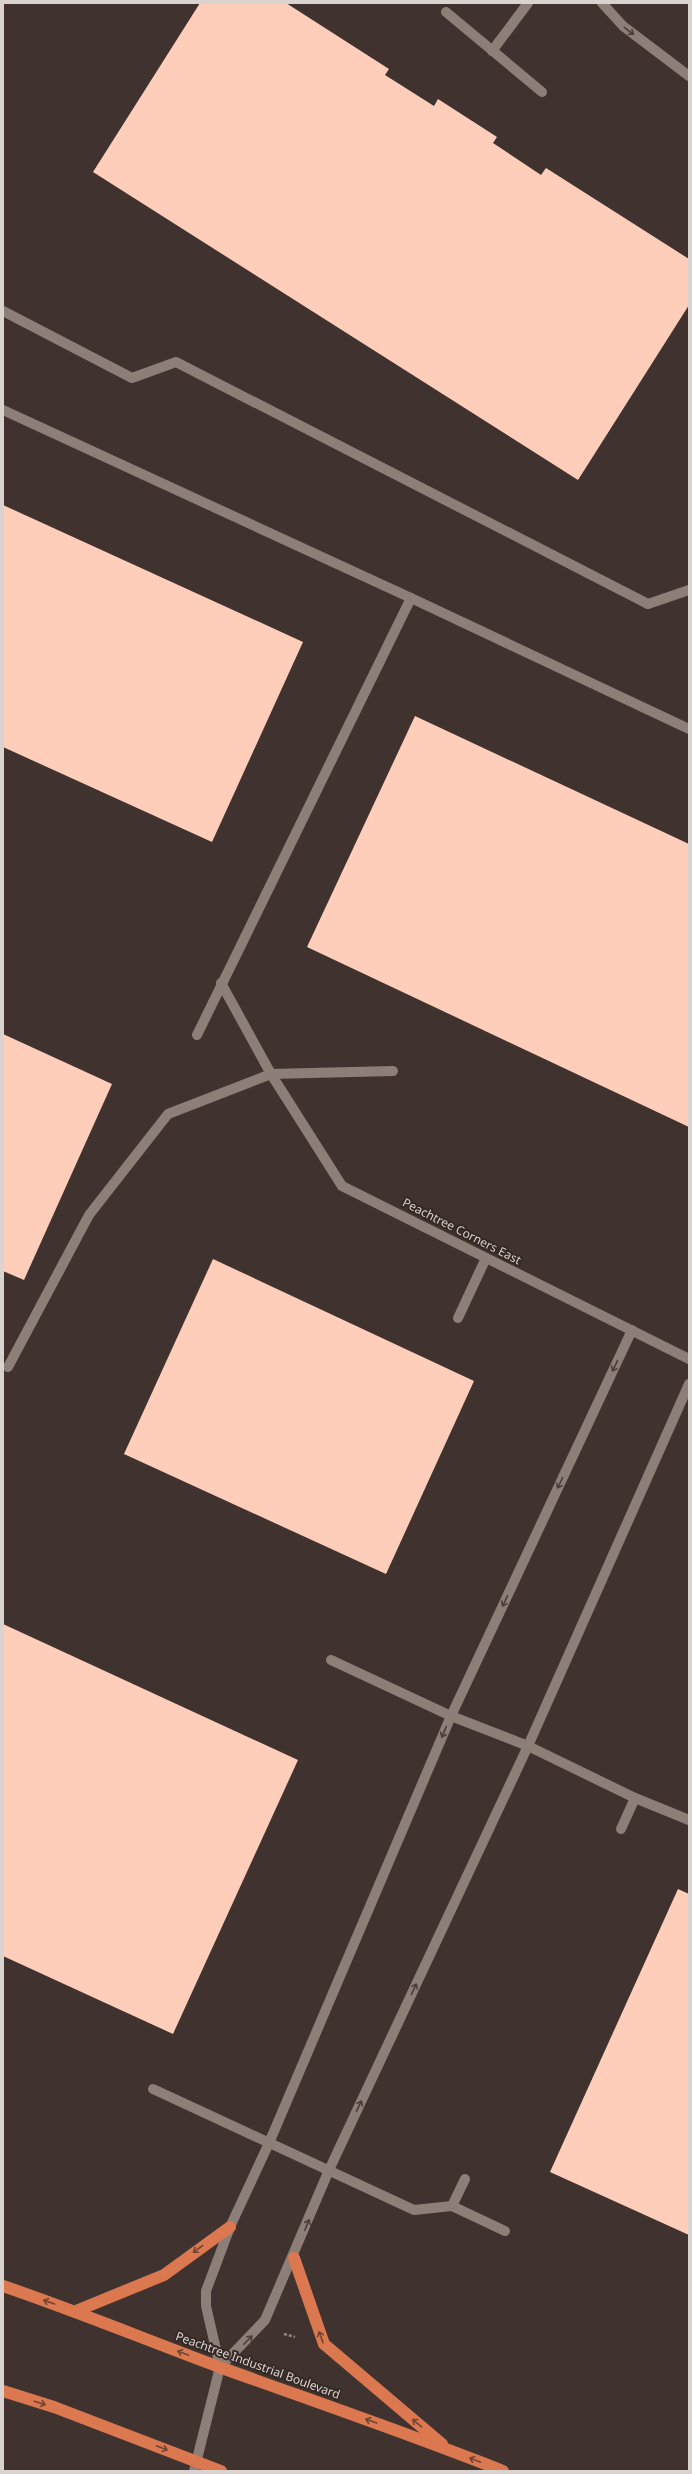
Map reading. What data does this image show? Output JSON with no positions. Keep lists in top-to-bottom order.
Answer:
{
  "streets": {
    "highway": ["Peachtree Industrial Boulevard"],
    "street": ["Peachtree Corners East"]
  }
}
